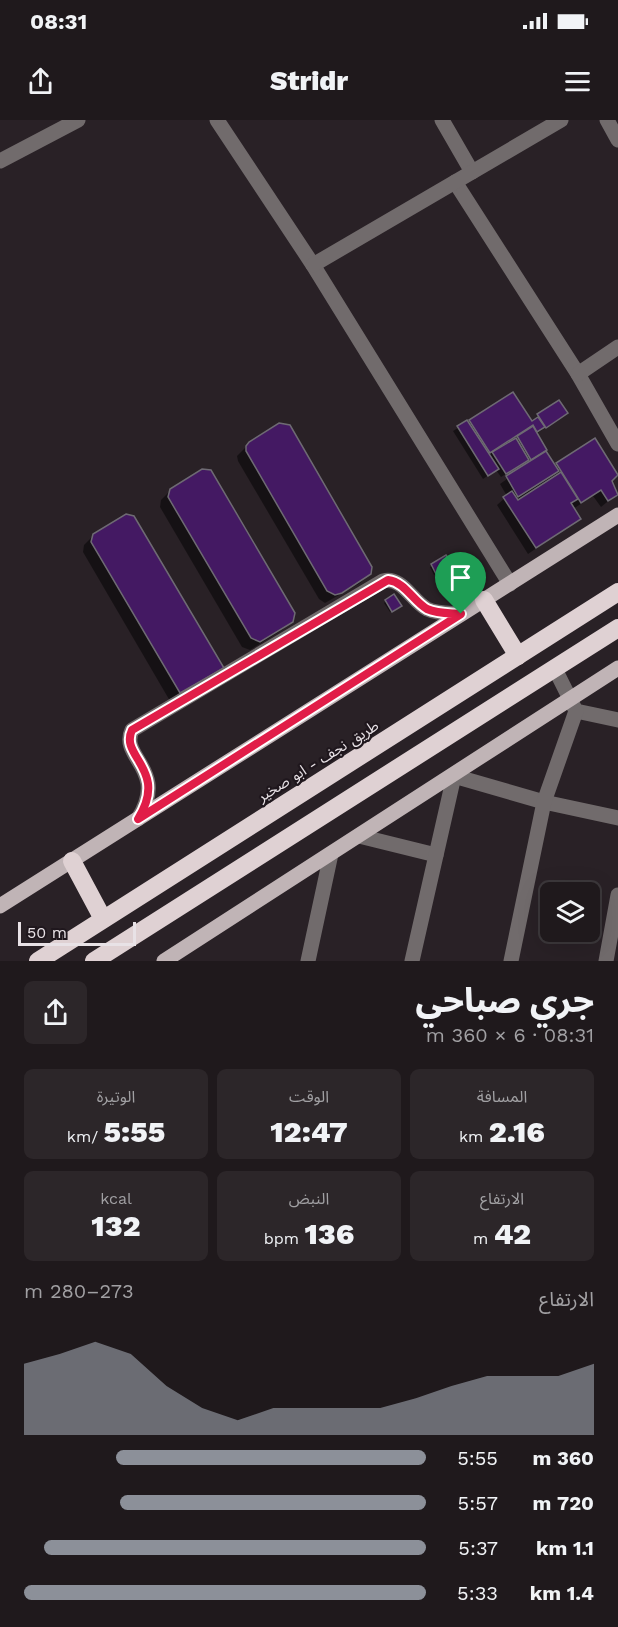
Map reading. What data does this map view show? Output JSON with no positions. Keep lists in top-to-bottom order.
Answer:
{
  "streets": {
    "highway": ["طريق نجف - ابو صخير"]
  },
  "scale_bar": "50 m",
  "page": {
    "status": "08:31",
    "header": "Stridr",
    "scale": "50 m",
    "heading": ["جري صباحي", "08:31 · 6 × 360 m"],
    "stats": [
      ["المسافة", "2.16 km"],
      ["الوقت", "12:47"],
      ["الوتيرة", "5:55 /km"],
      ["الارتفاع", "42 m"],
      ["النبض", "136 bpm"],
      ["kcal", "132"]
    ],
    "chart": ["الارتفاع", "273–280 m"],
    "list": [
      {
        "name": "360 m",
        "note": "5:55"
      },
      {
        "name": "720 m",
        "note": "5:57"
      },
      {
        "name": "1.1 km",
        "note": "5:37"
      },
      {
        "name": "1.4 km",
        "note": "5:33"
      }
    ]
  }
}
